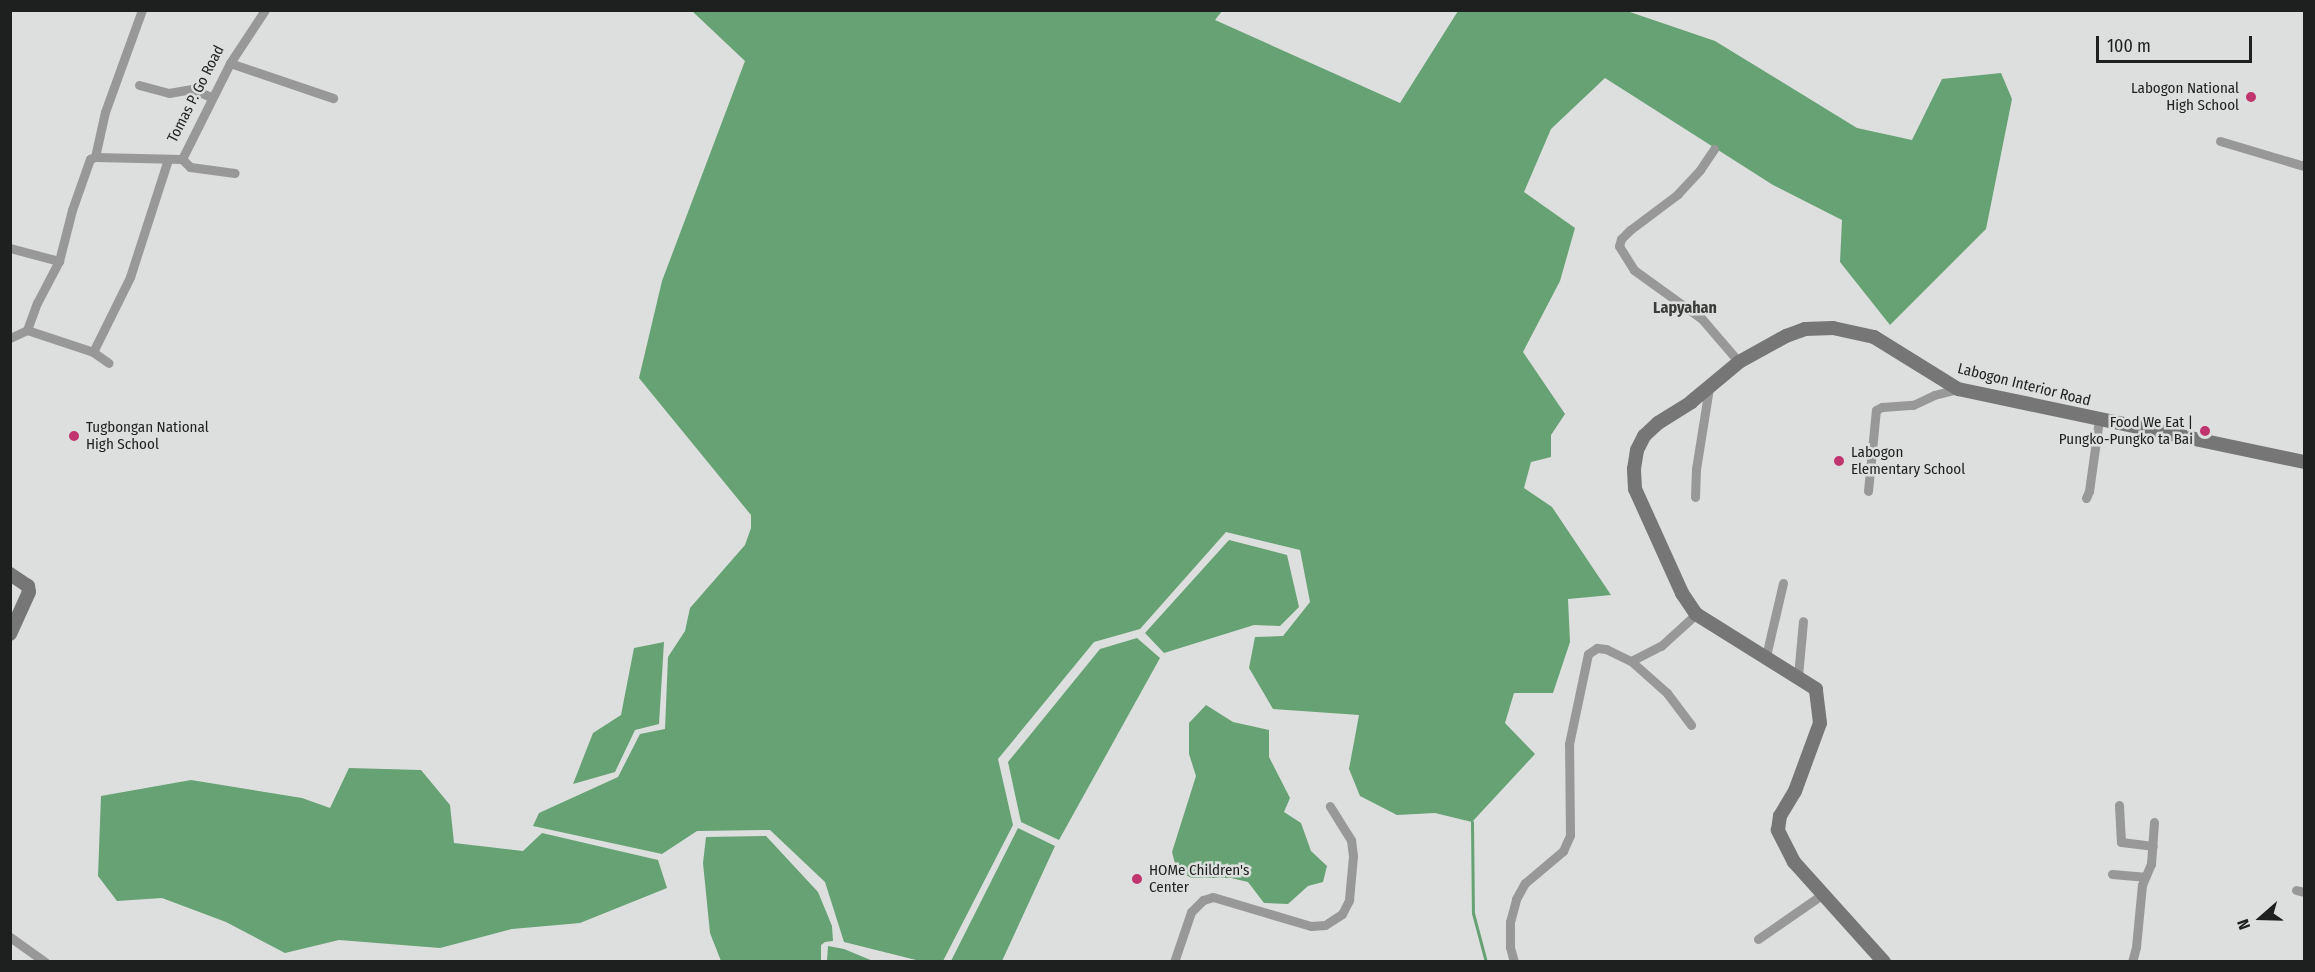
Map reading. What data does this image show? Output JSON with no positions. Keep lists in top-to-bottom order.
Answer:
{
  "streets": {
    "street": ["Tomas P. Go Road", "Labogon Interior Road"]
  },
  "districts": ["Lapyahan"],
  "places": [
    "Labogon National High School",
    "Food We Eat | Pungko-Pungko ta Bai",
    "Tugbongan National High School",
    "Labogon Elementary School",
    "HOMe Children's Center"
  ],
  "scale_bar": "100 m",
  "north": "left"
}
